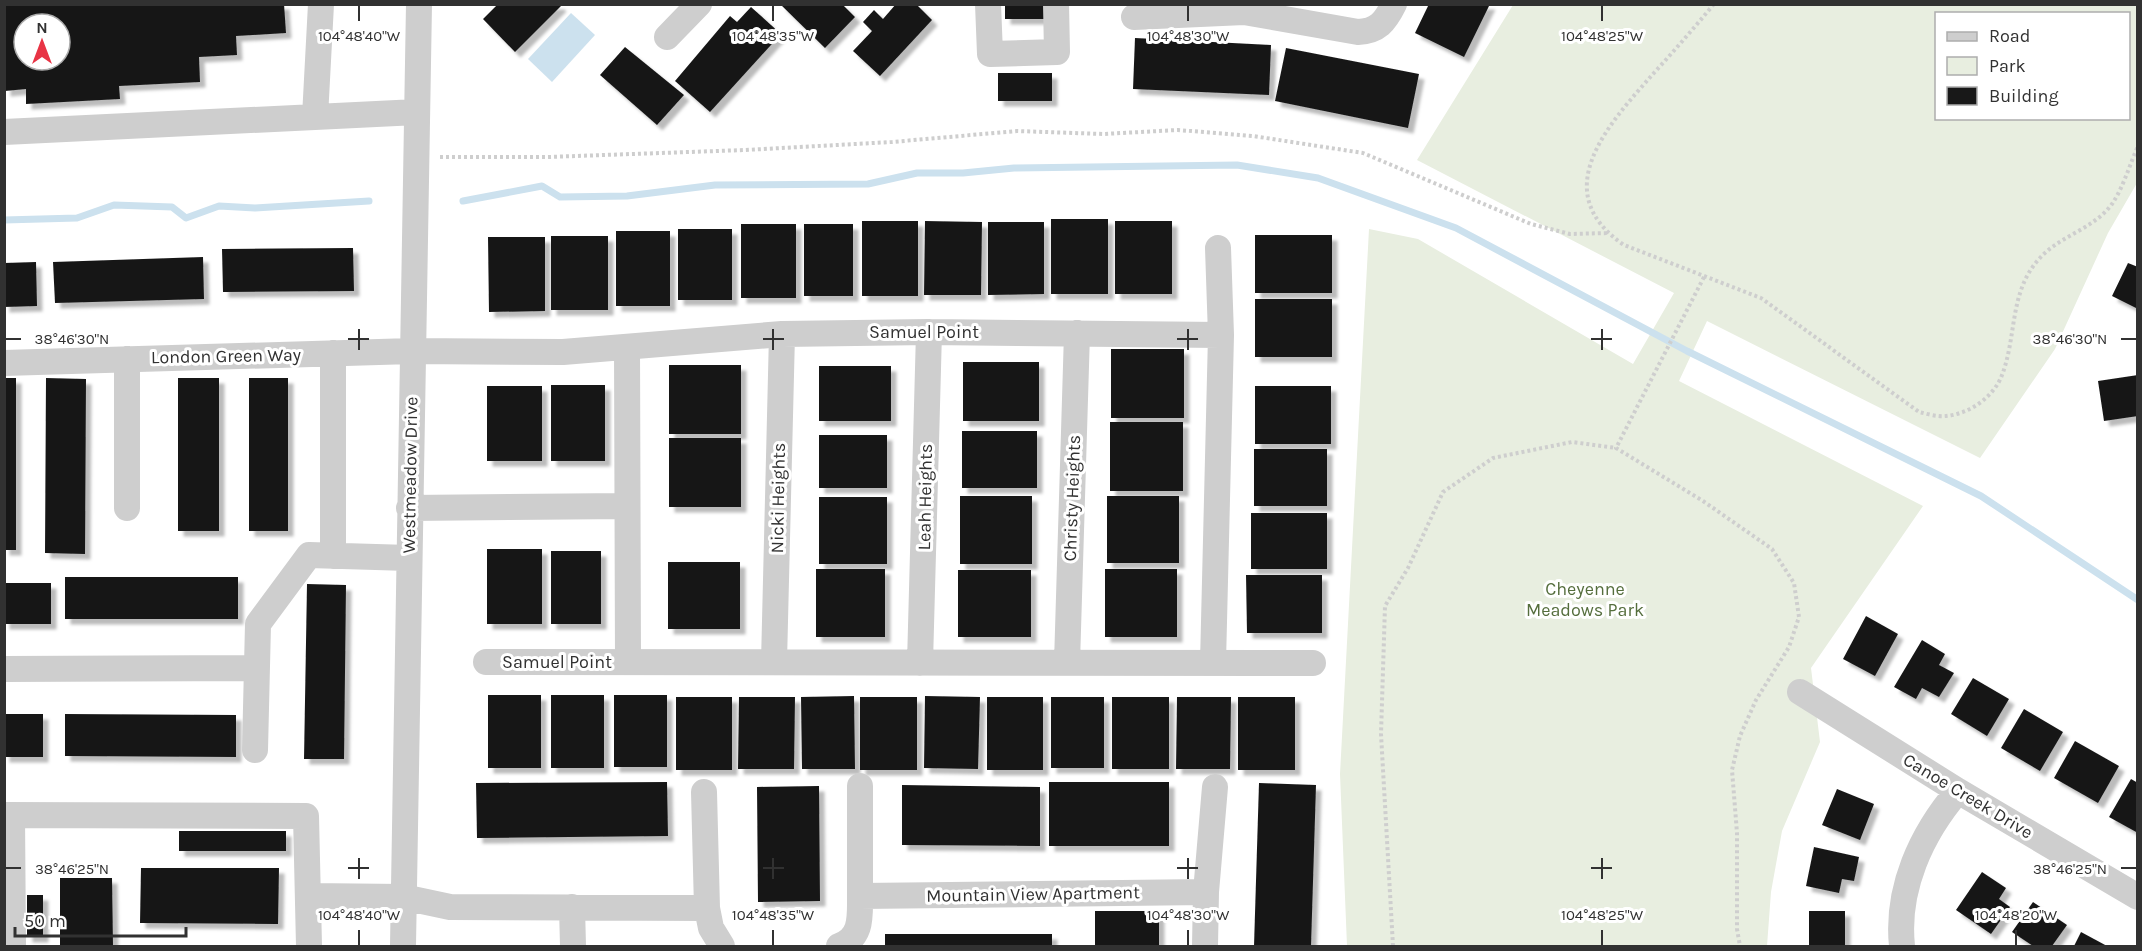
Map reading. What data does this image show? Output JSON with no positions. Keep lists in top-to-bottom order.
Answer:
{
  "streets": {
    "street": [
      "Samuel Point",
      "London Green Way",
      "Westmeadow Drive",
      "Leah Heights",
      "Nicki Heights",
      "Christy Heights",
      "Canoe Creek Drive",
      "Mountain View Apartment"
    ]
  },
  "crossings": [
    ["Samuel Point", "London Green Way"],
    ["Samuel Point", "Westmeadow Drive"],
    ["Samuel Point", "Leah Heights"],
    ["Samuel Point", "Nicki Heights"],
    ["Samuel Point", "Christy Heights"],
    ["London Green Way", "Westmeadow Drive"]
  ],
  "parks": ["Cheyenne Meadows Park"],
  "legend": ["Road", "Park", "Building"],
  "scale_bar": "50 m",
  "north": "top",
  "coordinates": [
    "104°48'40\"W",
    "104°48'35\"W",
    "104°48'30\"W",
    "104°48'25\"W",
    "38°46'30\"N",
    "38°46'25\"N",
    "104°48'20\"W"
  ]
}
